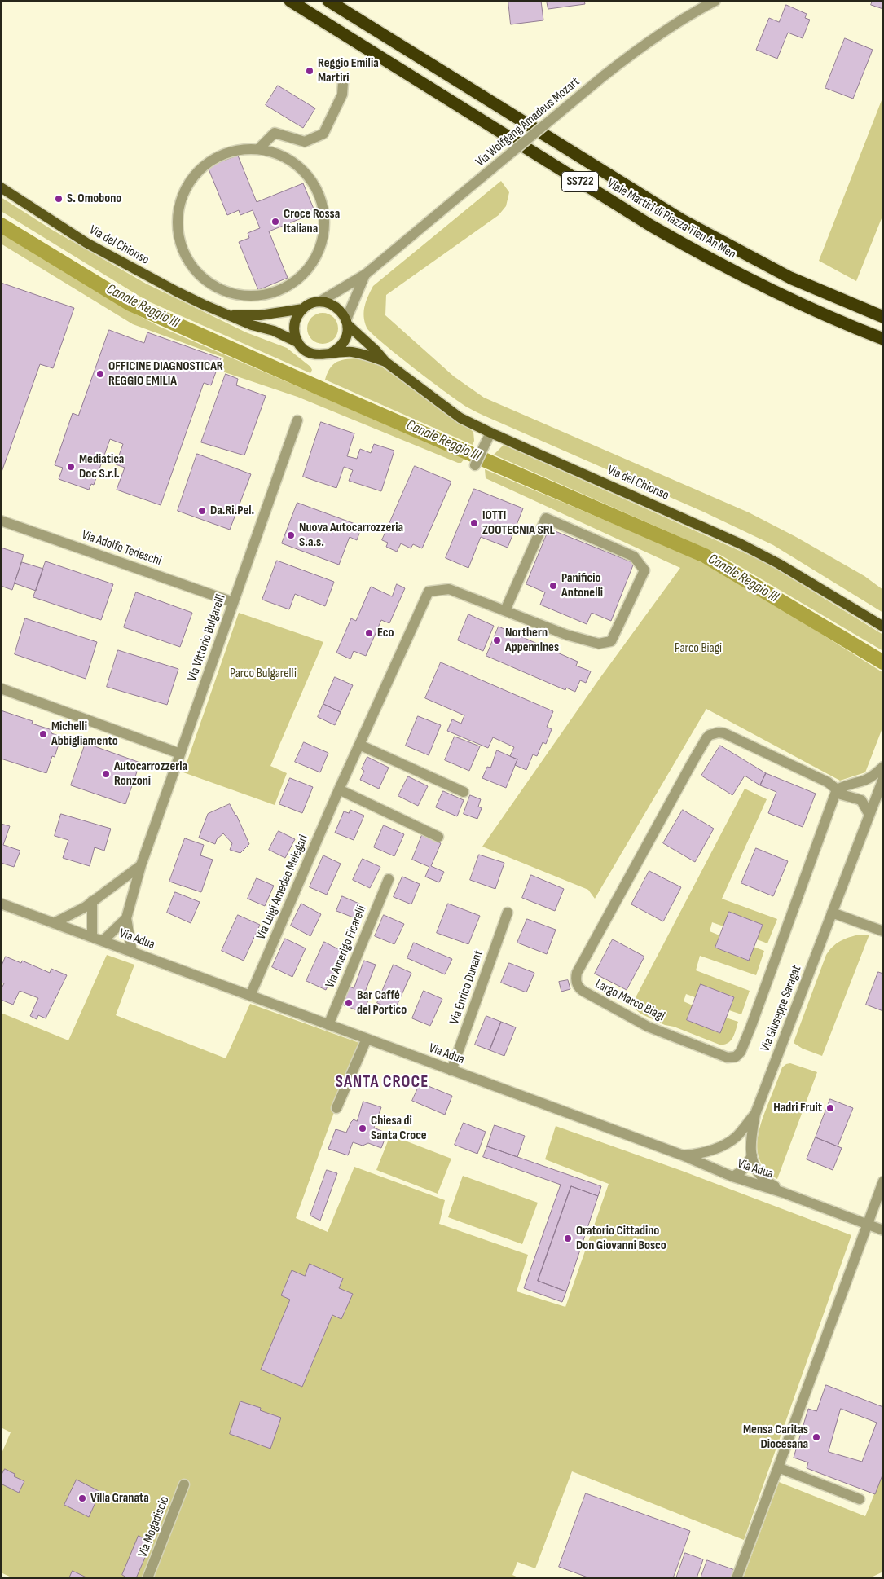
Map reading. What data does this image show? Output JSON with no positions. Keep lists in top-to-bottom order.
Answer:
{
  "streets": {
    "highway": ["SS722", "Viale Martiri di Piazza Tien An Men"],
    "main road": ["Via del Chionso"],
    "street": [
      "Via Wolfgang Amadeus Mozart",
      "Via Adolfo Tedeschi",
      "Via Vittorio Bulgarelli",
      "Via Luigi Amedeo Melegari",
      "Via Adua",
      "Via Amerigo Ficarelli",
      "Via Enrico Dunant",
      "Largo Marco Biagi",
      "Via Giuseppe Saragat",
      "Via Mogadiscio"
    ]
  },
  "crossings": [
    ["Via Wolfgang Amadeus Mozart", "Via del Chionso"],
    ["Via Adolfo Tedeschi", "Via Vittorio Bulgarelli"],
    ["Via Vittorio Bulgarelli", "Via Adua"],
    ["Via Luigi Amedeo Melegari", "Via Adua"],
    ["Via Adua", "Via Amerigo Ficarelli"],
    ["Via Adua", "Via Enrico Dunant"],
    ["Via Adua", "Via Giuseppe Saragat"],
    ["Largo Marco Biagi", "Via Giuseppe Saragat"]
  ],
  "districts": ["SANTA CROCE"],
  "water": ["Canale Reggio III"],
  "parks": ["Parco Biagi", "Parco Bulgarelli"],
  "places": [
    "Reggio Emilia Martiri",
    "S. Omobono",
    "Croce Rossa Italiana",
    "OFFICINE DIAGNOSTICAR REGGIO EMILIA",
    "Mediatica Doc S.r.l.",
    "Da.Ri.Pel.",
    "IOTTI ZOOTECNIA SRL",
    "Nuova Autocarrozzeria S.a.s.",
    "Panificio Antonelli",
    "Eco",
    "Northern Appennines",
    "Michelli Abbigliamento",
    "Autocarrozzeria Ronzoni",
    "Bar Caffé del Portico",
    "Hadri Fruit",
    "Chiesa di Santa Croce",
    "Oratorio Cittadino Don Giovanni Bosco",
    "Mensa Caritas Diocesana",
    "Villa Granata"
  ]
}
